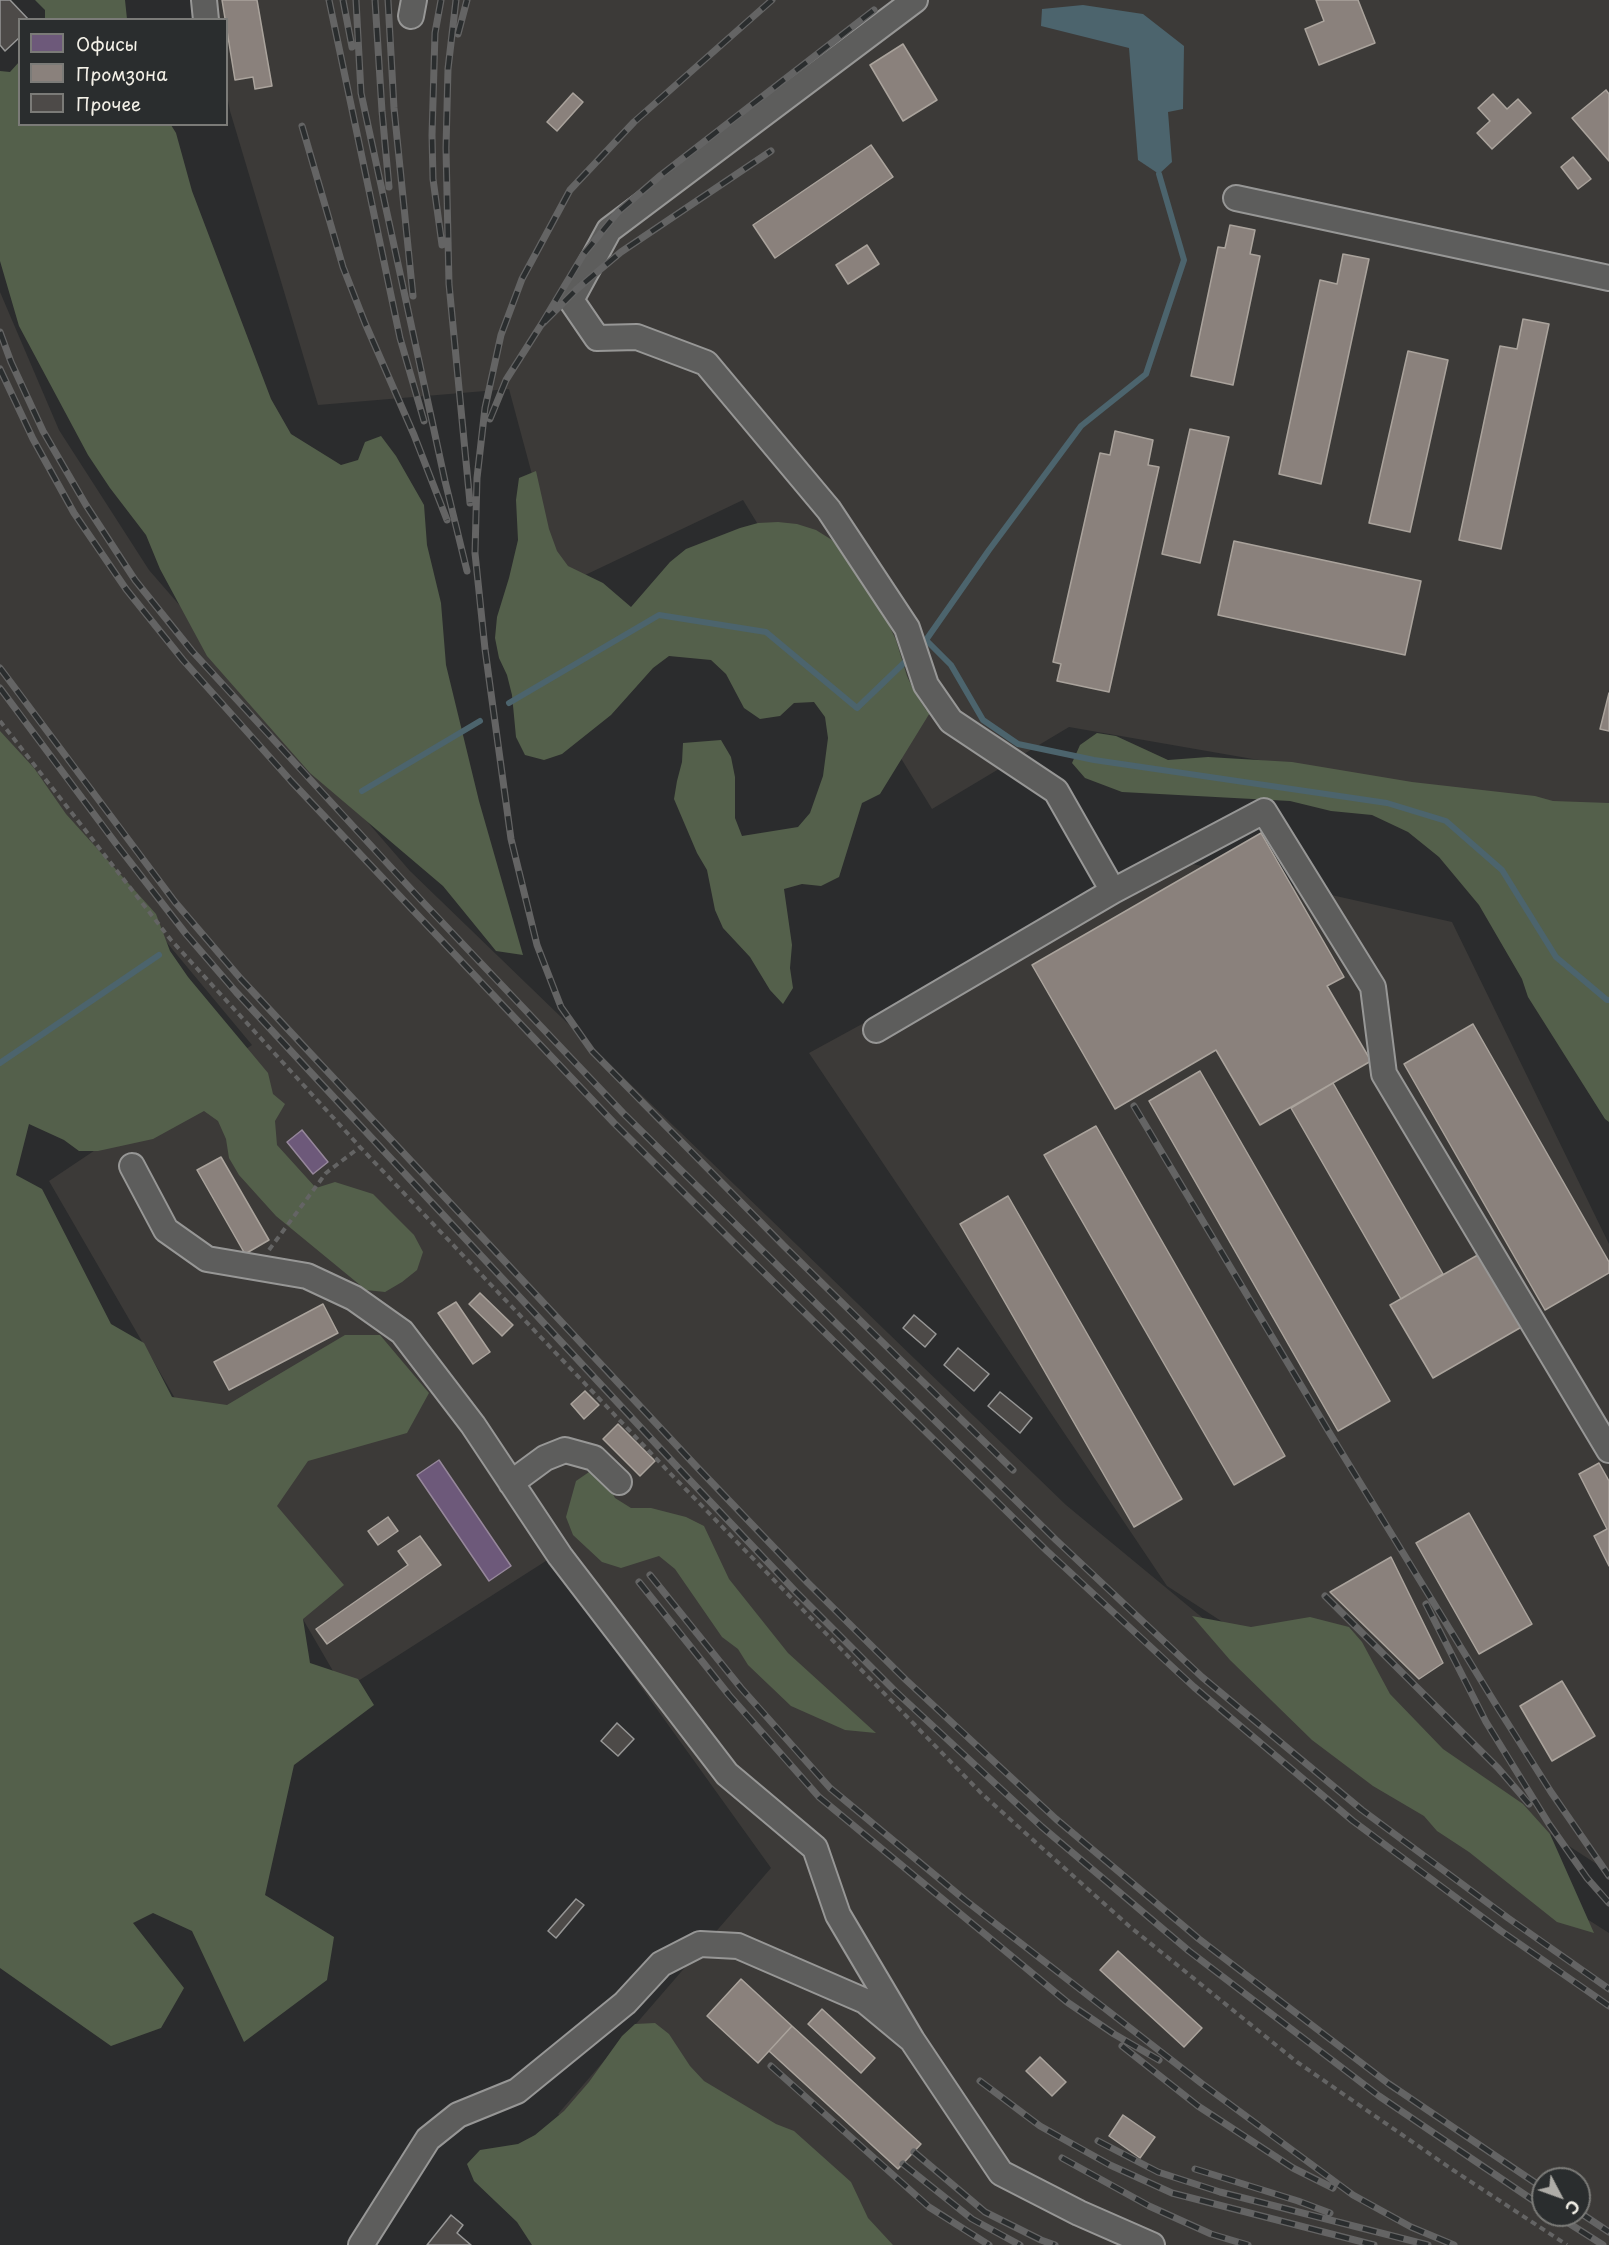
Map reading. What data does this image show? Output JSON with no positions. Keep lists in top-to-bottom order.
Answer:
{
  "legend": ["Офисы", "Промзона", "Прочее"],
  "north": "bottom right"
}
